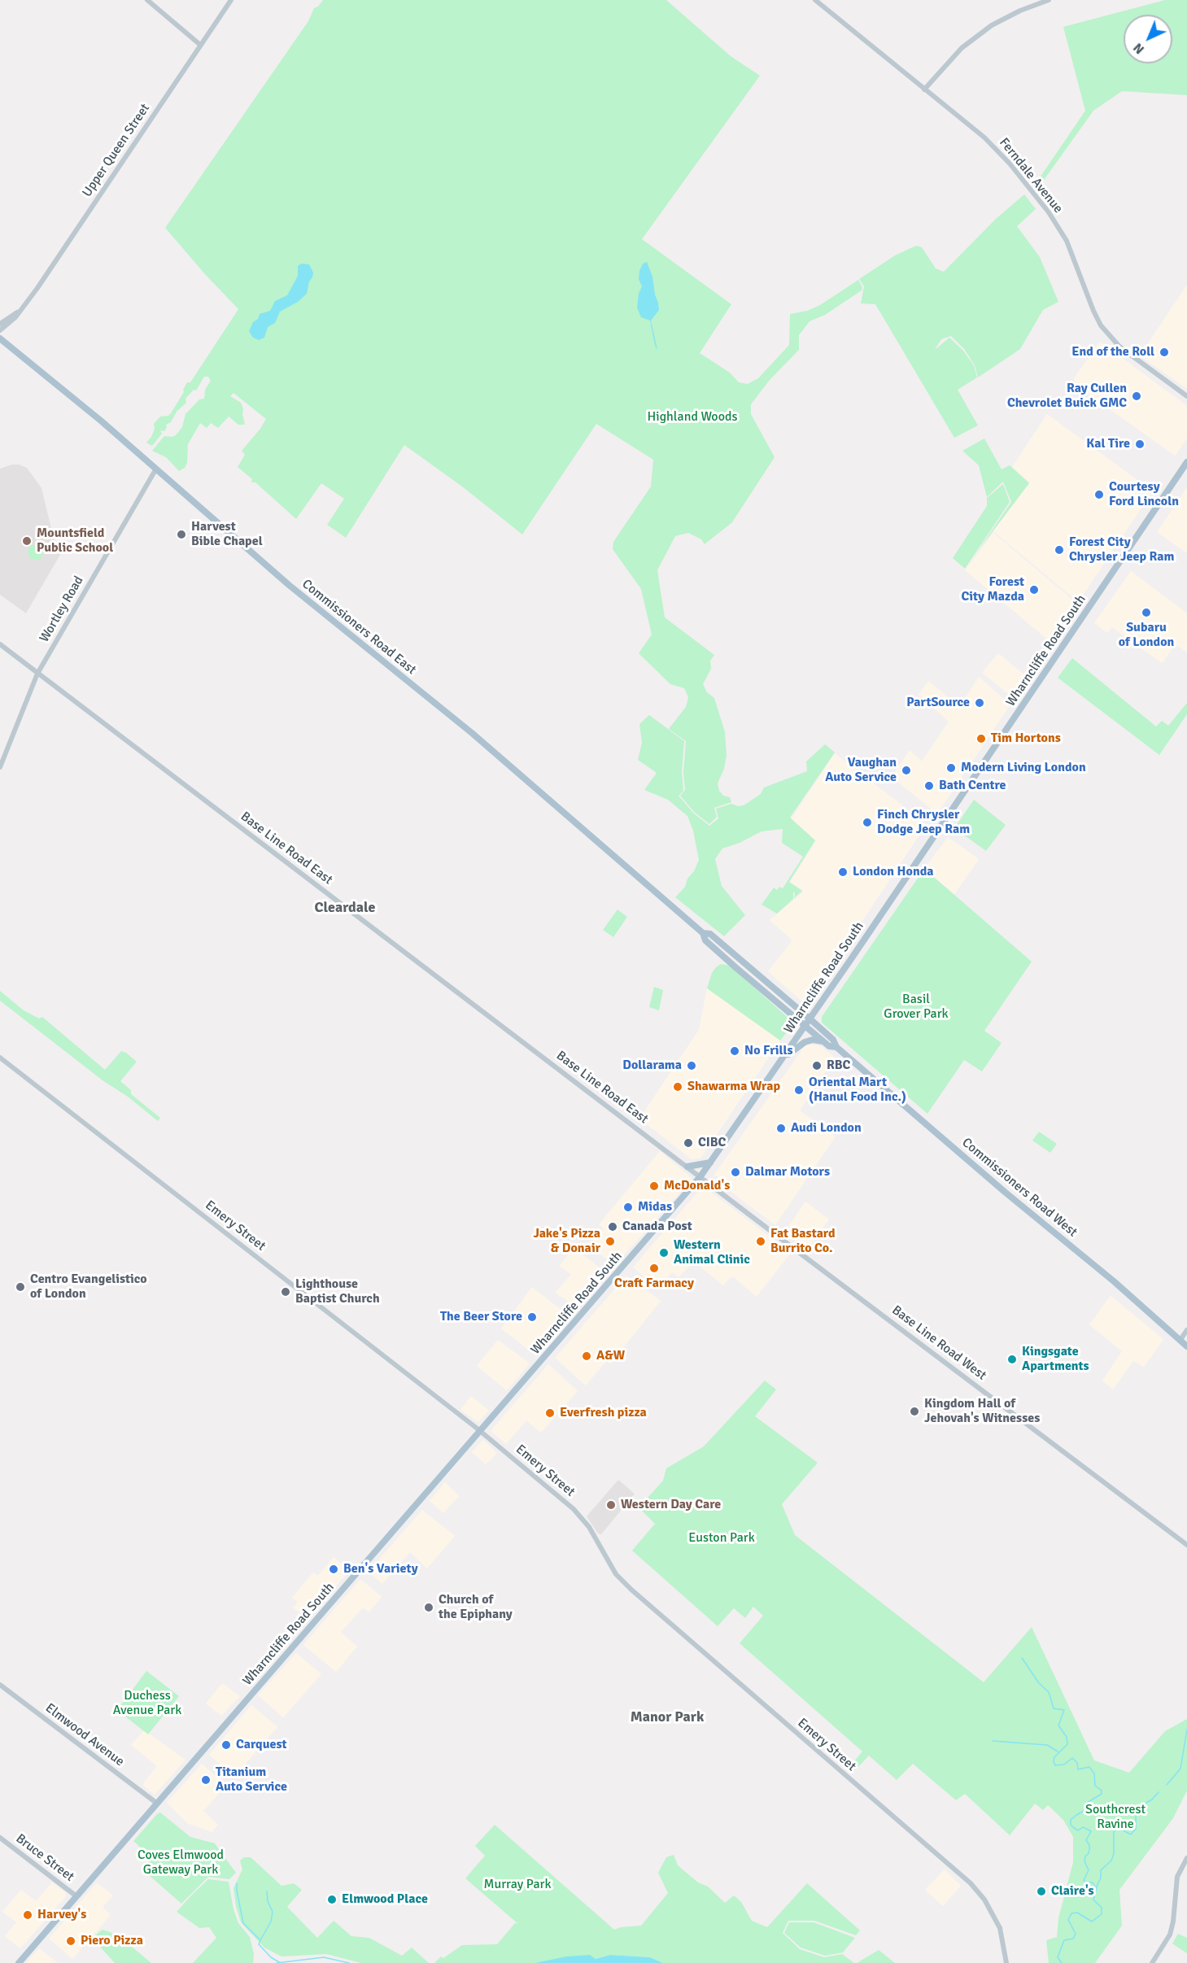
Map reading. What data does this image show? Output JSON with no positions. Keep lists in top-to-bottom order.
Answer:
{
  "streets": {
    "main road": ["Commissioners Road East", "Wharncliffe Road South", "Commissioners Road West"],
    "street": [
      "Upper Queen Street",
      "Ferndale Avenue",
      "Wortley Road",
      "Base Line Road East",
      "Emery Street",
      "Base Line Road West",
      "Elmwood Avenue",
      "Bruce Street"
    ]
  },
  "crossings": [
    ["Wortley Road", "Commissioners Road East"],
    ["Wortley Road", "Base Line Road East"],
    ["Commissioners Road East", "Wharncliffe Road South"],
    ["Commissioners Road East", "Commissioners Road West"],
    ["Wharncliffe Road South", "Base Line Road East"],
    ["Wharncliffe Road South", "Commissioners Road West"],
    ["Wharncliffe Road South", "Emery Street"],
    ["Wharncliffe Road South", "Base Line Road West"],
    ["Wharncliffe Road South", "Elmwood Avenue"],
    ["Wharncliffe Road South", "Bruce Street"],
    ["Base Line Road East", "Base Line Road West"]
  ],
  "districts": ["Cleardale", "Manor Park"],
  "parks": [
    "Highland Woods",
    "Basil Grover Park",
    "Euston Park",
    "Duchess Avenue Park",
    "Southcrest Ravine",
    "Coves Elmwood Gateway Park",
    "Murray Park"
  ],
  "places": [
    "End of the Roll",
    "Ray Cullen Chevrolet Buick GMC",
    "Kal Tire",
    "Courtesy Ford Lincoln",
    "Harvest Bible Chapel",
    "Mountsfield Public School",
    "Forest City Chrysler Jeep Ram",
    "Forest City Mazda",
    "Subaru of London",
    "PartSource",
    "Tim Hortons",
    "Modern Living London",
    "Vaughan Auto Service",
    "Bath Centre",
    "Finch Chrysler Dodge Jeep Ram",
    "London Honda",
    "No Frills",
    "Dollarama",
    "RBC",
    "Shawarma Wrap",
    "Oriental Mart (Hanul Food Inc.)",
    "Audi London",
    "CIBC",
    "Dalmar Motors",
    "McDonald's",
    "Midas",
    "Canada Post",
    "Jake's Pizza & Donair",
    "Fat Bastard Burrito Co.",
    "Western Animal Clinic",
    "Craft Farmacy",
    "Centro Evangelistico of London",
    "Lighthouse Baptist Church",
    "The Beer Store",
    "A&W",
    "Kingsgate Apartments",
    "Kingdom Hall of Jehovah's Witnesses",
    "Everfresh pizza",
    "Western Day Care",
    "Ben's Variety",
    "Church of the Epiphany",
    "Carquest",
    "Titanium Auto Service",
    "Claire's",
    "Elmwood Place",
    "Harvey's",
    "Piero Pizza"
  ],
  "north": "bottom left"
}
